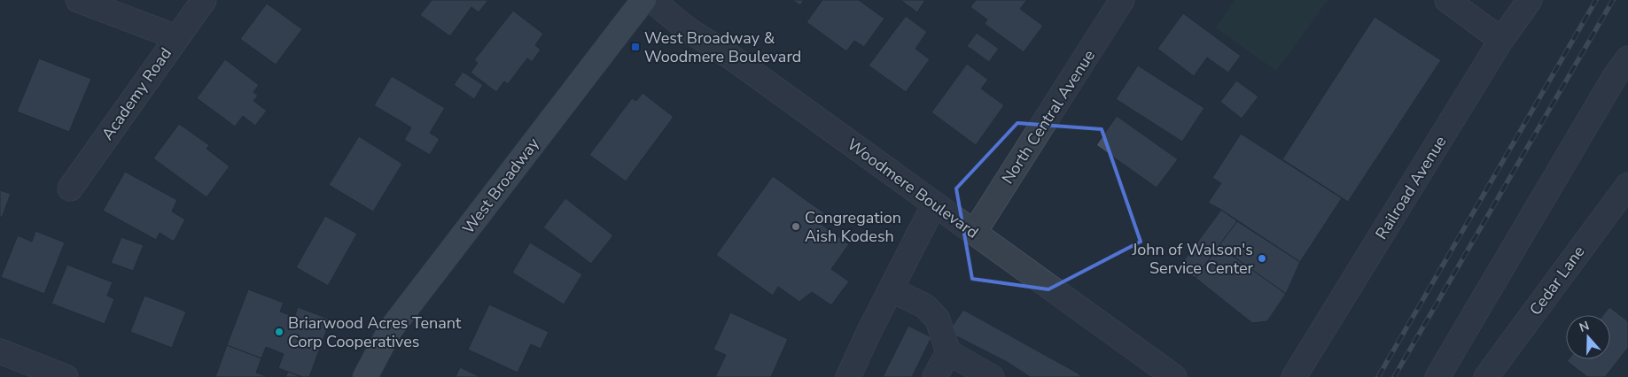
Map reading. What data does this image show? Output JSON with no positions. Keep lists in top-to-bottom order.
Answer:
{
  "streets": {
    "main road": ["West Broadway"],
    "street": [
      "Academy Road",
      "North Central Avenue",
      "Railroad Avenue",
      "Woodmere Boulevard",
      "Cedar Lane"
    ]
  },
  "crossings": [
    ["North Central Avenue", "Woodmere Boulevard"]
  ],
  "places": {
    "transit": ["West Broadway & Woodmere Boulevard"],
    "other": ["Congregation Aish Kodesh", "John of Walson's Service Center", "Briarwood Acres Tenant Corp Cooperatives"]
  },
  "north": "top"
}
